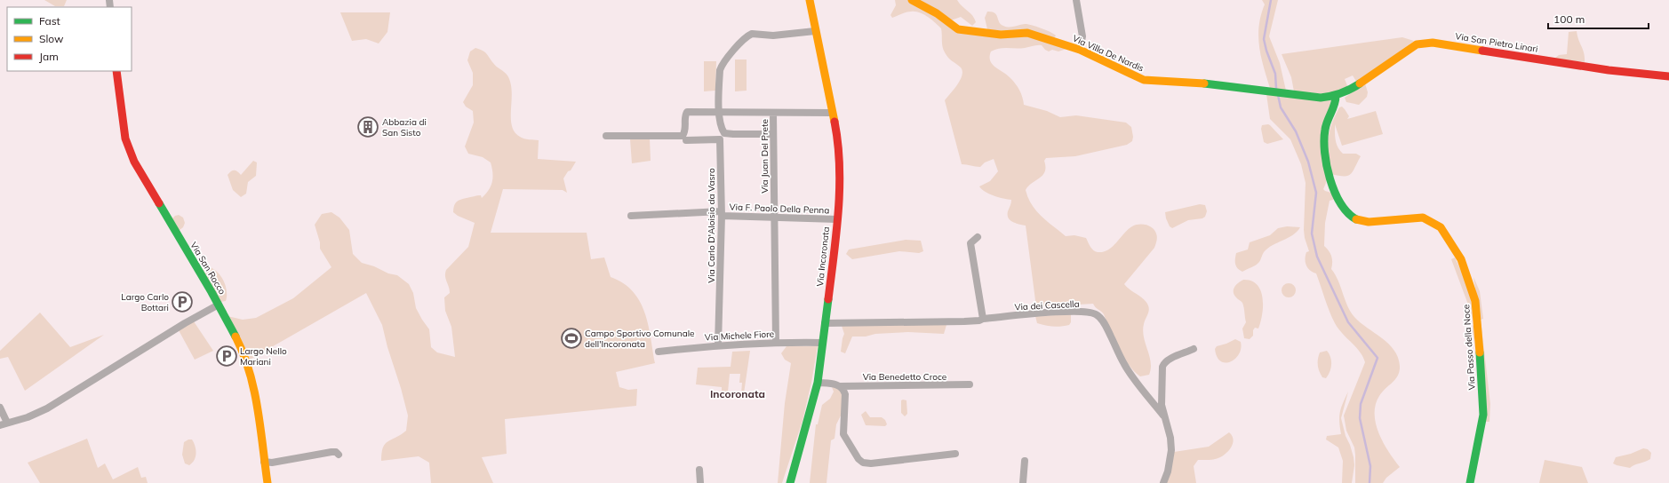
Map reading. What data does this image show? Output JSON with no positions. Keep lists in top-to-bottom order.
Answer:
{
  "streets": {
    "street": [
      "Via San Pietro Linari",
      "Via Villa De Nardis",
      "Via Juan Del Prete",
      "Via F. Paolo Della Penna",
      "Via Carlo D'Aloisio da Vasro",
      "Via Incoronata",
      "Via San Rocco",
      "Via dei Cascella",
      "Via Michele Fiore",
      "Via Passo della Noce",
      "Via Benedetto Croce"
    ]
  },
  "crossings": [
    ["Via San Pietro Linari", "Via Villa De Nardis"],
    ["Via San Pietro Linari", "Via Passo della Noce"],
    ["Via Juan Del Prete", "Via F. Paolo Della Penna"],
    ["Via Juan Del Prete", "Via Michele Fiore"],
    ["Via F. Paolo Della Penna", "Via Carlo D'Aloisio da Vasro"],
    ["Via F. Paolo Della Penna", "Via Incoronata"],
    ["Via Carlo D'Aloisio da Vasro", "Via Michele Fiore"],
    ["Via Incoronata", "Via dei Cascella"],
    ["Via Incoronata", "Via Michele Fiore"],
    ["Via Incoronata", "Via Benedetto Croce"]
  ],
  "districts": ["Incoronata"],
  "places": {
    "building": ["Abbazia di San Sisto"],
    "parking": ["Largo Carlo Bottari", "Largo Nello Mariani"],
    "sports": ["Campo Sportivo Comunale dell'Incoronata"]
  },
  "legend": ["Fast", "Slow", "Jam"],
  "scale_bar": "100 m"
}
